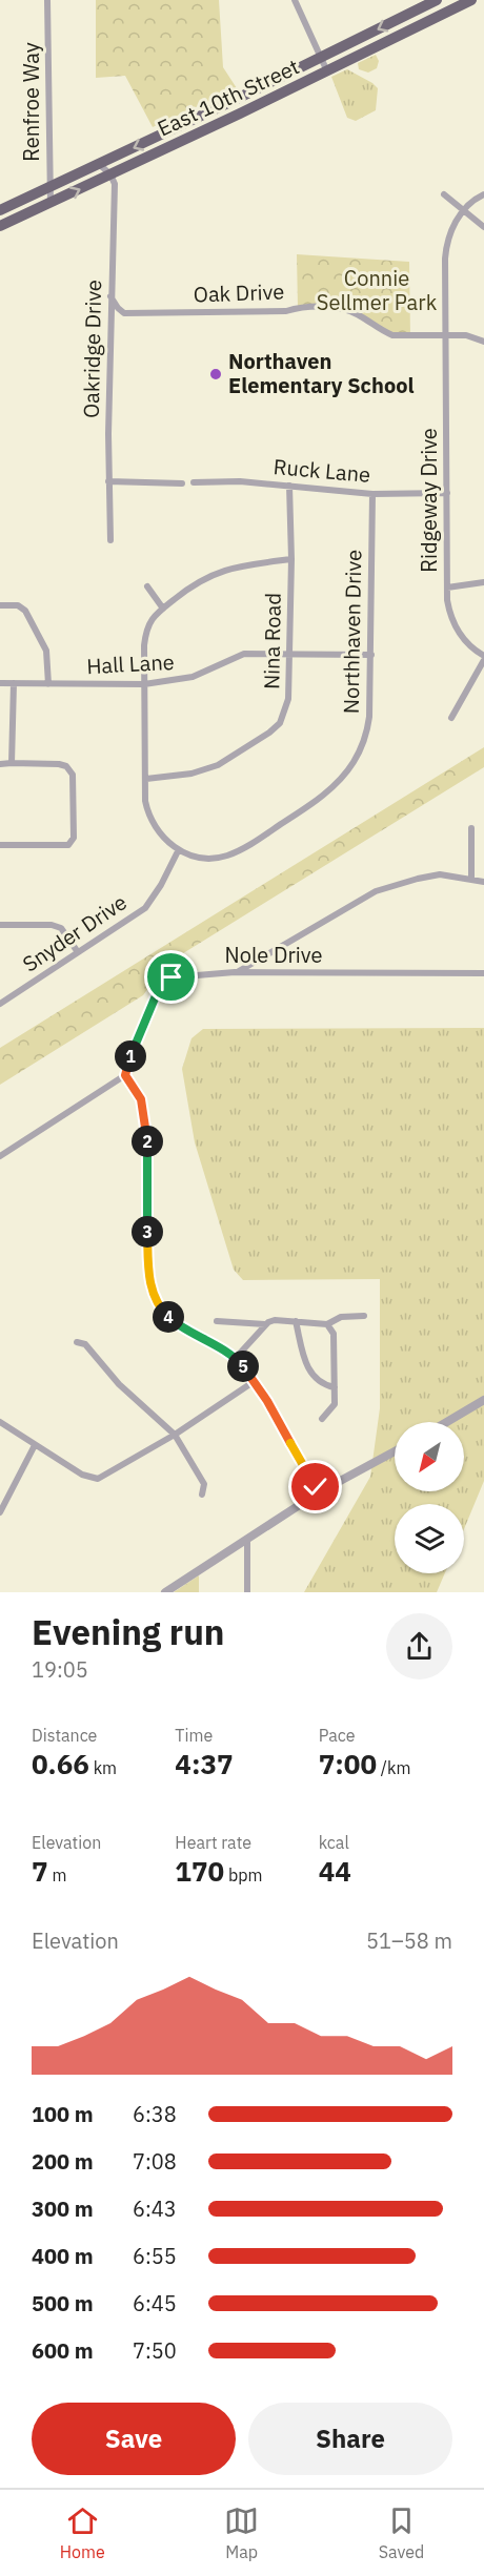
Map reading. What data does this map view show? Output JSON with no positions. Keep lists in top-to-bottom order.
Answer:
{
  "streets": {
    "main road": ["East 10th Street"],
    "street": [
      "Renfroe Way",
      "Oak Drive",
      "Oakridge Drive",
      "Ruck Lane",
      "Ridgeway Drive",
      "Northhaven Drive",
      "Nina Road",
      "Hall Lane",
      "Snyder Drive",
      "Nole Drive"
    ]
  },
  "crossings": [
    ["East 10th Street", "Renfroe Way"],
    ["East 10th Street", "Oakridge Drive"],
    ["Oak Drive", "Oakridge Drive"],
    ["Oak Drive", "Ridgeway Drive"],
    ["Ruck Lane", "Ridgeway Drive"],
    ["Ruck Lane", "Northhaven Drive"],
    ["Ruck Lane", "Nina Road"],
    ["Northhaven Drive", "Hall Lane"],
    ["Northhaven Drive", "Snyder Drive"],
    ["Nina Road", "Hall Lane"]
  ],
  "parks": ["Connie Sellmer Park"],
  "places": ["Northaven Elementary School"],
  "north": "bottom left",
  "page": {
    "pins": [
      "1",
      "2",
      "3",
      "4",
      "5"
    ],
    "heading": ["Evening run", "19:05"],
    "stats": [
      ["Distance", "0.66 km"],
      ["Time", "4:37"],
      ["Pace", "7:00 /km"],
      ["Elevation", "7 m"],
      ["Heart rate", "170 bpm"],
      ["kcal", "44"]
    ],
    "chart": ["Elevation", "51–58 m"],
    "list": [
      {
        "name": "100 m",
        "note": "6:38"
      },
      {
        "name": "200 m",
        "note": "7:08"
      },
      {
        "name": "300 m",
        "note": "6:43"
      },
      {
        "name": "400 m",
        "note": "6:55"
      },
      {
        "name": "500 m",
        "note": "6:45"
      },
      {
        "name": "600 m",
        "note": "7:50"
      }
    ],
    "buttons": ["Save", "Share"],
    "tabs": ["Home", "Map", "Saved"]
  }
}
